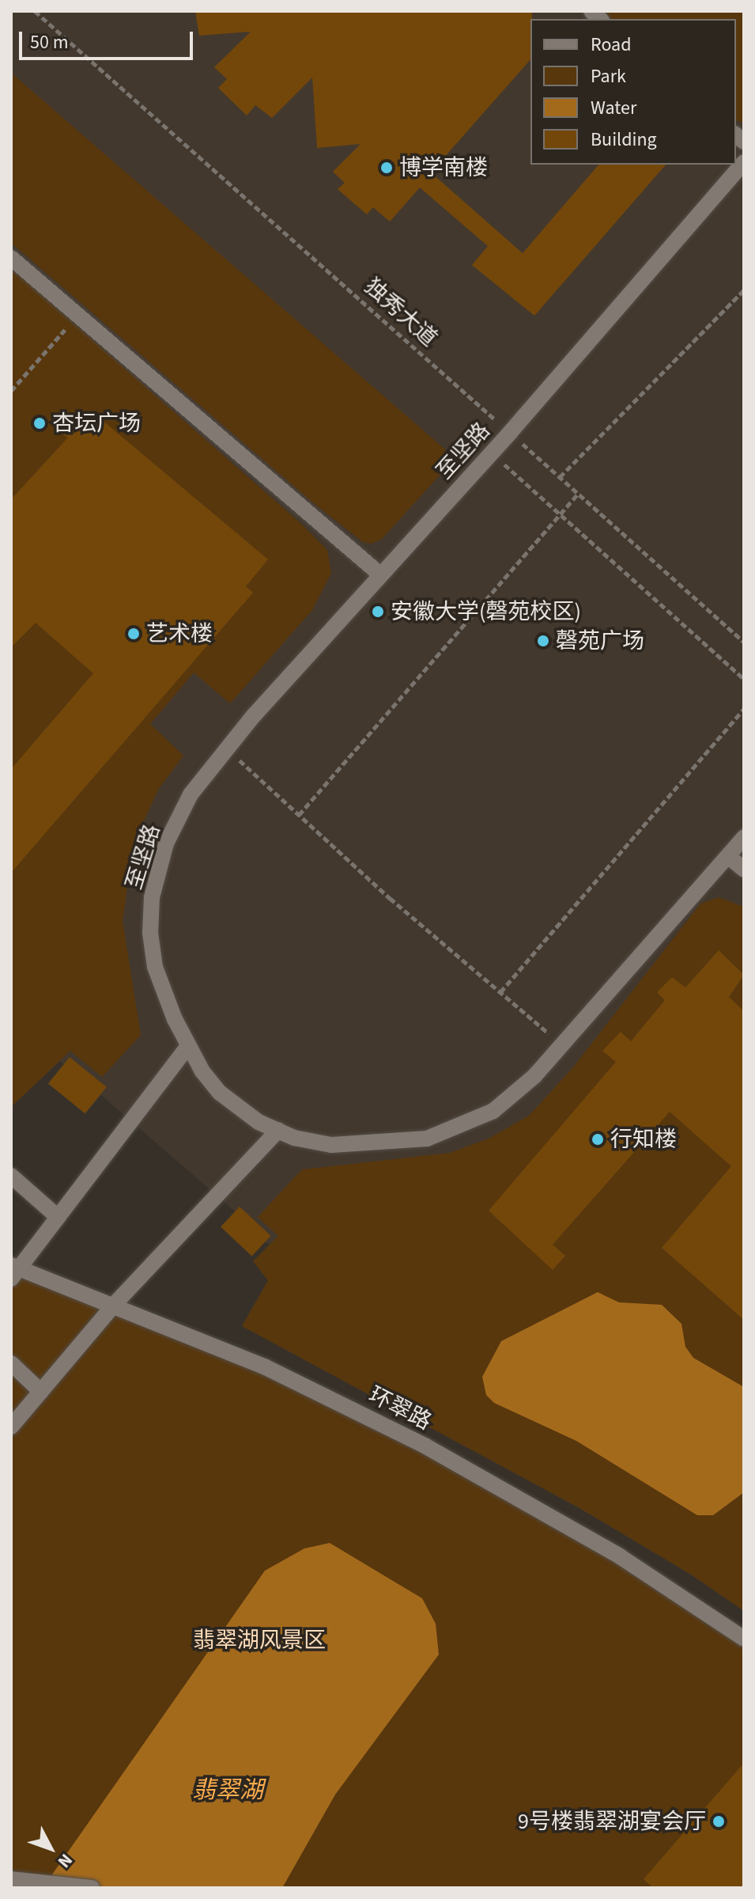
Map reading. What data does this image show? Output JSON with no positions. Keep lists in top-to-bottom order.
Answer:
{
  "streets": {
    "street": ["至坚路", "环翠路"],
    "path": ["独秀大道"]
  },
  "crossings": [
    ["独秀大道", "至坚路"]
  ],
  "water": ["翡翠湖"],
  "parks": ["翡翠湖风景区"],
  "places": [
    "博学南楼",
    "杏坛广场",
    "安徽大学(磬苑校区)",
    "艺术楼",
    "磬苑广场",
    "行知楼",
    "9号楼翡翠湖宴会厅"
  ],
  "legend": [
    "Road",
    "Park",
    "Water",
    "Building"
  ],
  "scale_bar": "50 m",
  "north": "bottom right"
}
